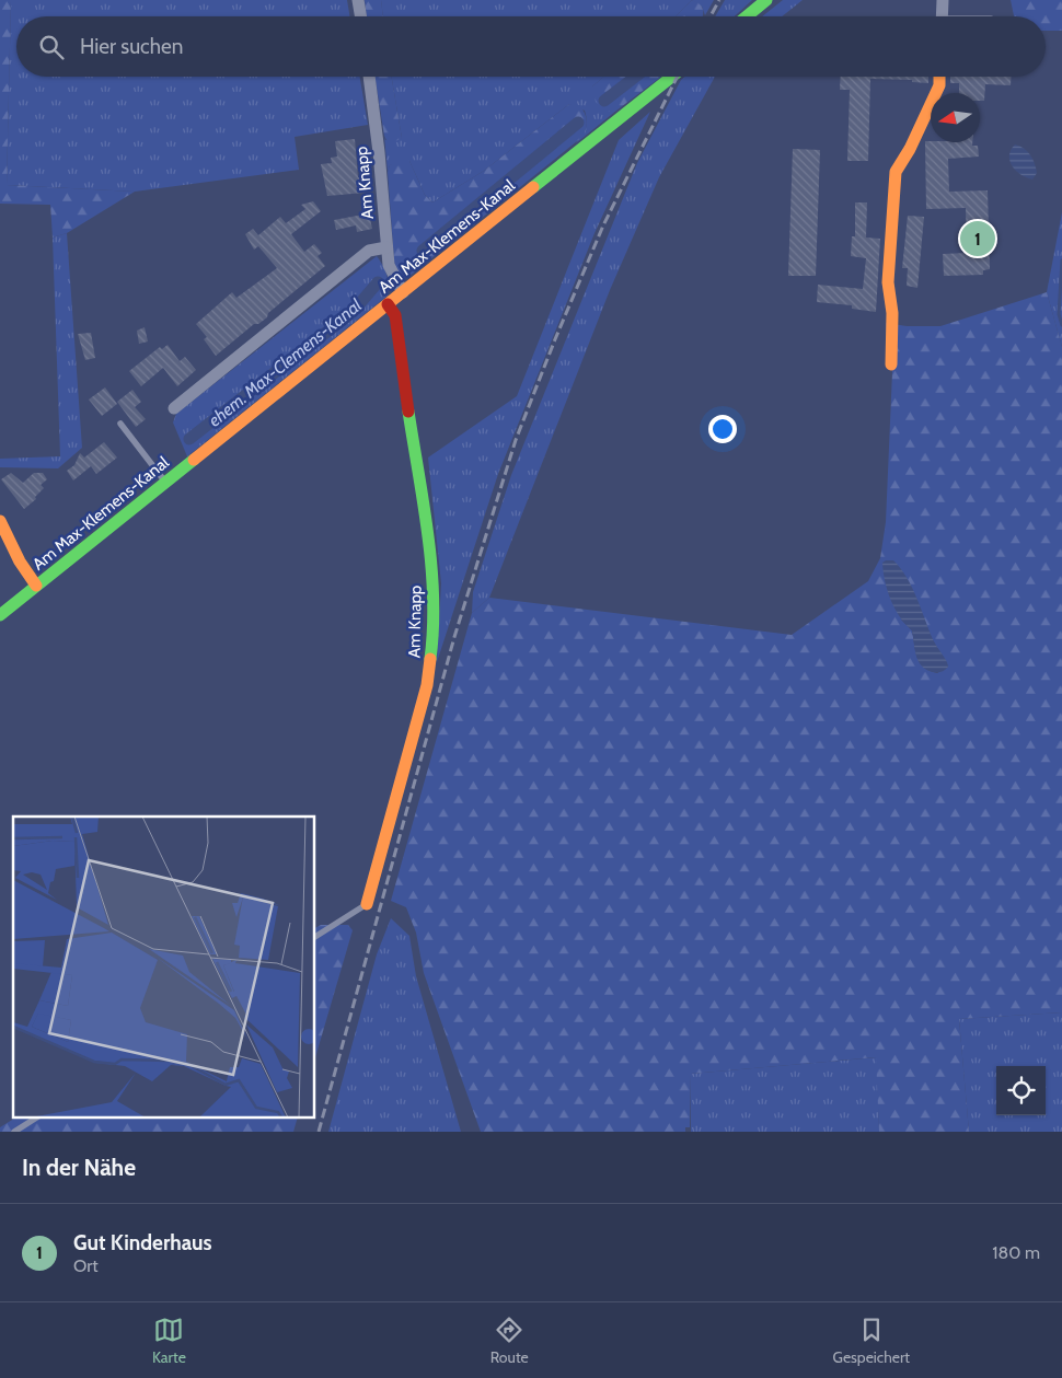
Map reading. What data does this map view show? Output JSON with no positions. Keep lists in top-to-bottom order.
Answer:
{
  "streets": {
    "street": ["Am Knapp", "Am Max-Klemens-Kanal"]
  },
  "crossings": [
    ["Am Knapp", "Am Max-Klemens-Kanal"]
  ],
  "water": ["ehem. Max-Clemens-Kanal"],
  "north": "left",
  "page": {
    "search": "Hier suchen",
    "pins": "1",
    "heading": "In der Nähe",
    "list": [
      {
        "mark": "1",
        "name": "Gut Kinderhaus",
        "note": "Ort",
        "value": "180 m"
      }
    ],
    "nav": ["Karte", "Route", "Gespeichert"]
  }
}
